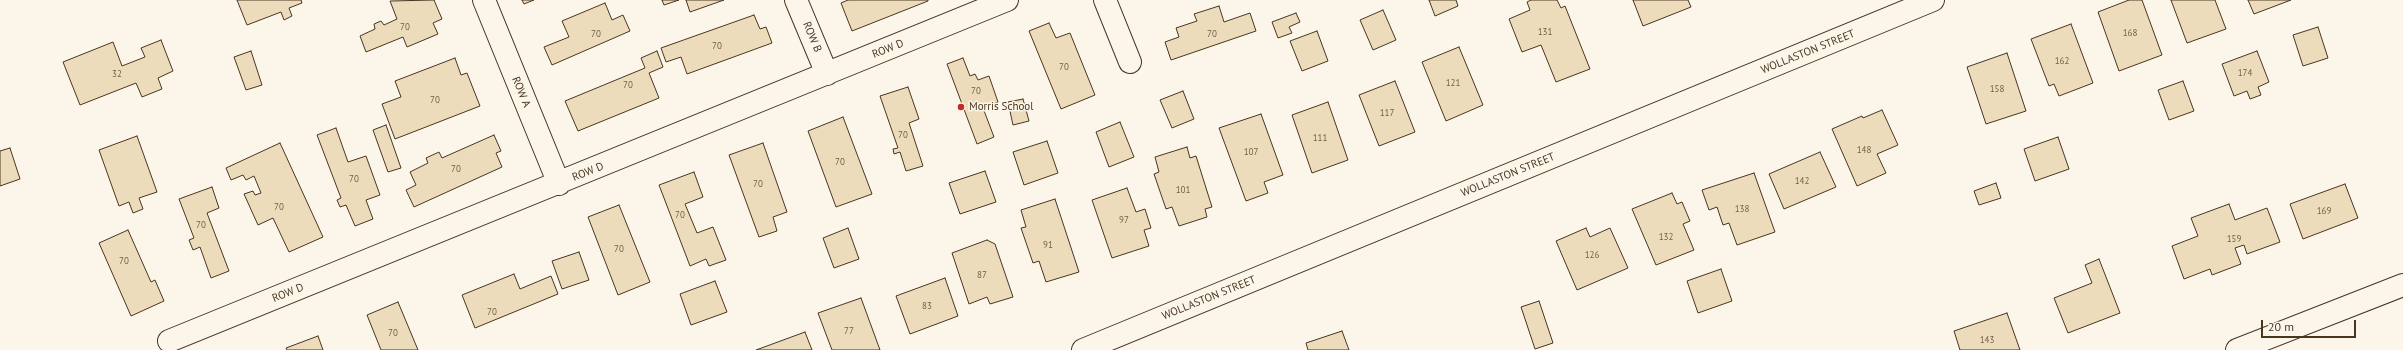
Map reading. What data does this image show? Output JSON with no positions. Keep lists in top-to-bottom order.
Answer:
{
  "streets": {
    "street": [
      "ROW B",
      "ROW D",
      "WOLLASTON STREET",
      "ROW A"
    ]
  },
  "crossings": [
    ["ROW B", "ROW D"],
    ["ROW D", "ROW A"]
  ],
  "places": ["Morris School"],
  "house_numbers": [
    "70",
    "131",
    "168",
    "70",
    "70",
    "70",
    "162",
    "70",
    "174",
    "32",
    "121",
    "70",
    "158",
    "70",
    "70",
    "117",
    "70",
    "111",
    "148",
    "107",
    "70",
    "70",
    "70",
    "142",
    "70",
    "101",
    "70",
    "138",
    "169",
    "70",
    "97",
    "70",
    "132",
    "159",
    "91",
    "70",
    "126",
    "70",
    "87",
    "83",
    "70",
    "77",
    "70",
    "143"
  ],
  "scale_bar": "20 m"
}
